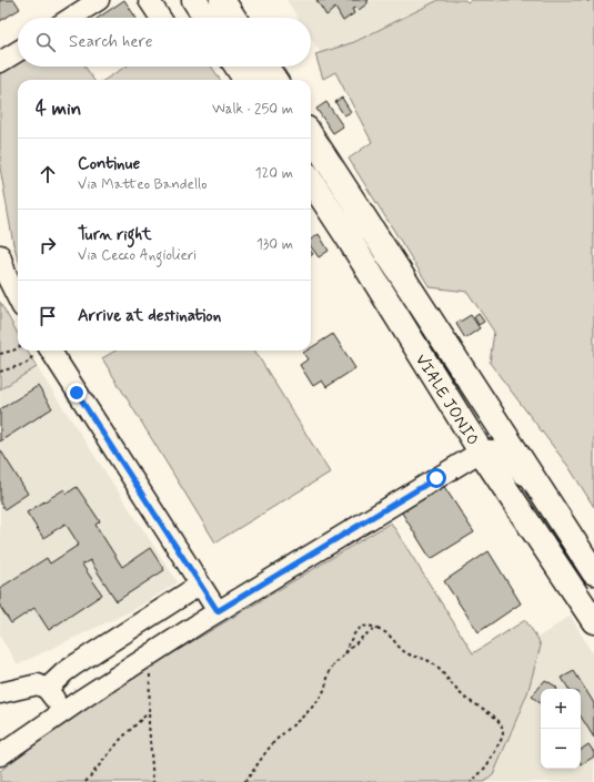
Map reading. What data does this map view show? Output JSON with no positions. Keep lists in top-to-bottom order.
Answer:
{
  "streets": {
    "main road": ["VIALE JONIO"]
  },
  "page": {
    "search": "Search here",
    "heading": ["4 min", "Walk · 250 m"],
    "list": [
      ["Continue", "Via Matteo Bandello", "120 m"],
      ["Turn right", "Via Cecco Angiolieri", "130 m"],
      "Arrive at destination"
    ],
    "map_buttons": ["+", "−"]
  }
}
